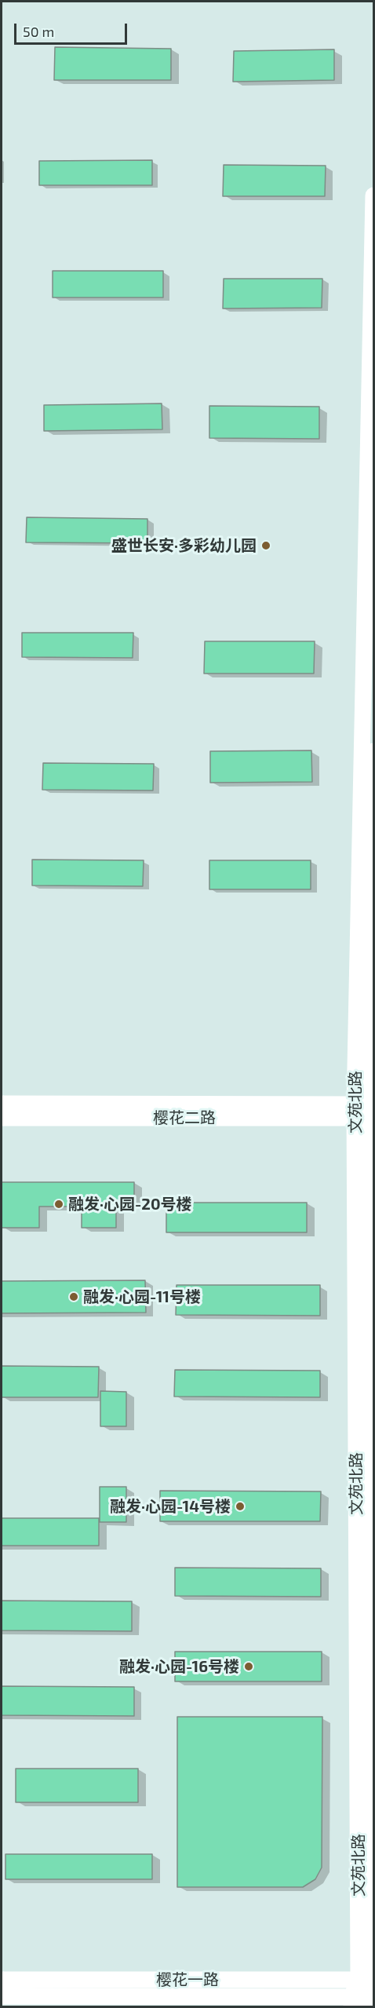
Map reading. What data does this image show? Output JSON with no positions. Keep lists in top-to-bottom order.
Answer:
{
  "streets": {
    "street": ["文苑北路", "樱花二路", "樱花一路"]
  },
  "crossings": [
    ["文苑北路", "樱花二路"],
    ["文苑北路", "樱花一路"]
  ],
  "places": [
    "盛世长安·多彩幼儿园",
    "融发·心园-20号楼",
    "融发·心园-11号楼",
    "融发·心园-14号楼",
    "融发·心园-16号楼"
  ],
  "scale_bar": "50 m"
}
